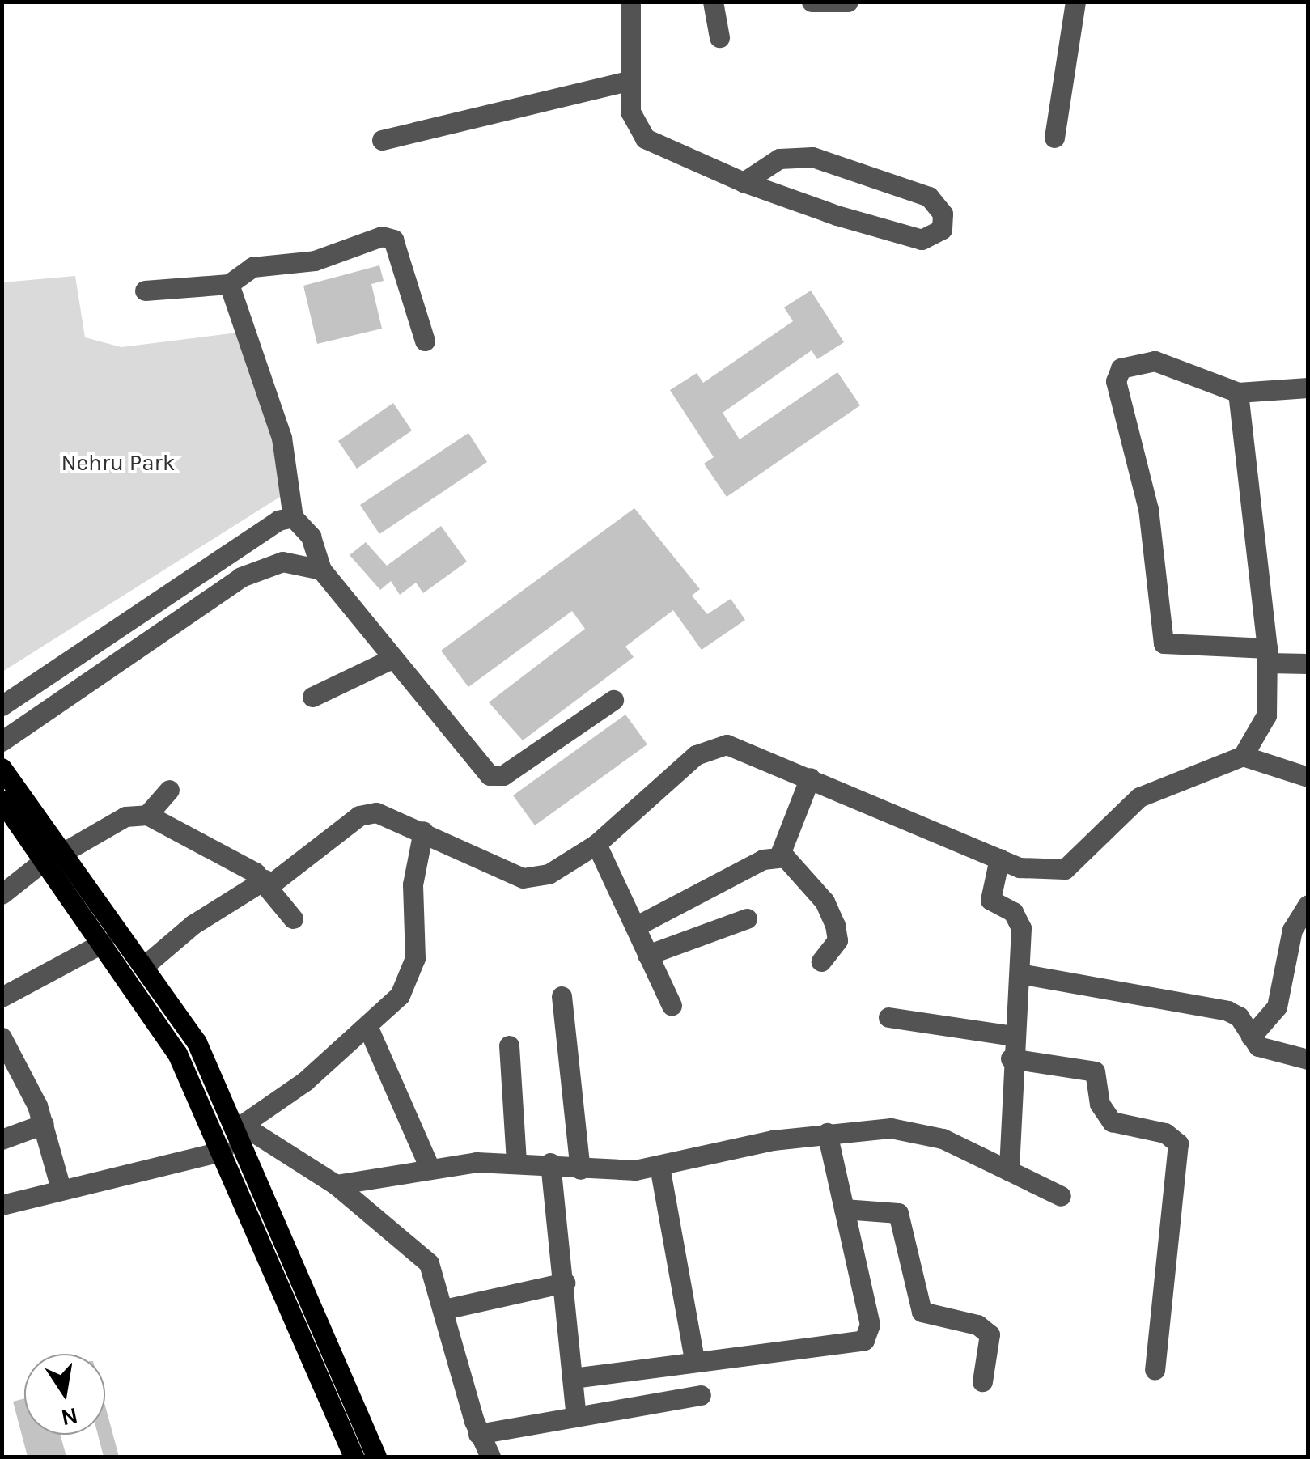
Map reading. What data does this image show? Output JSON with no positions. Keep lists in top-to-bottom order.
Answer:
{
  "parks": ["Nehru Park"],
  "north": "bottom"
}
